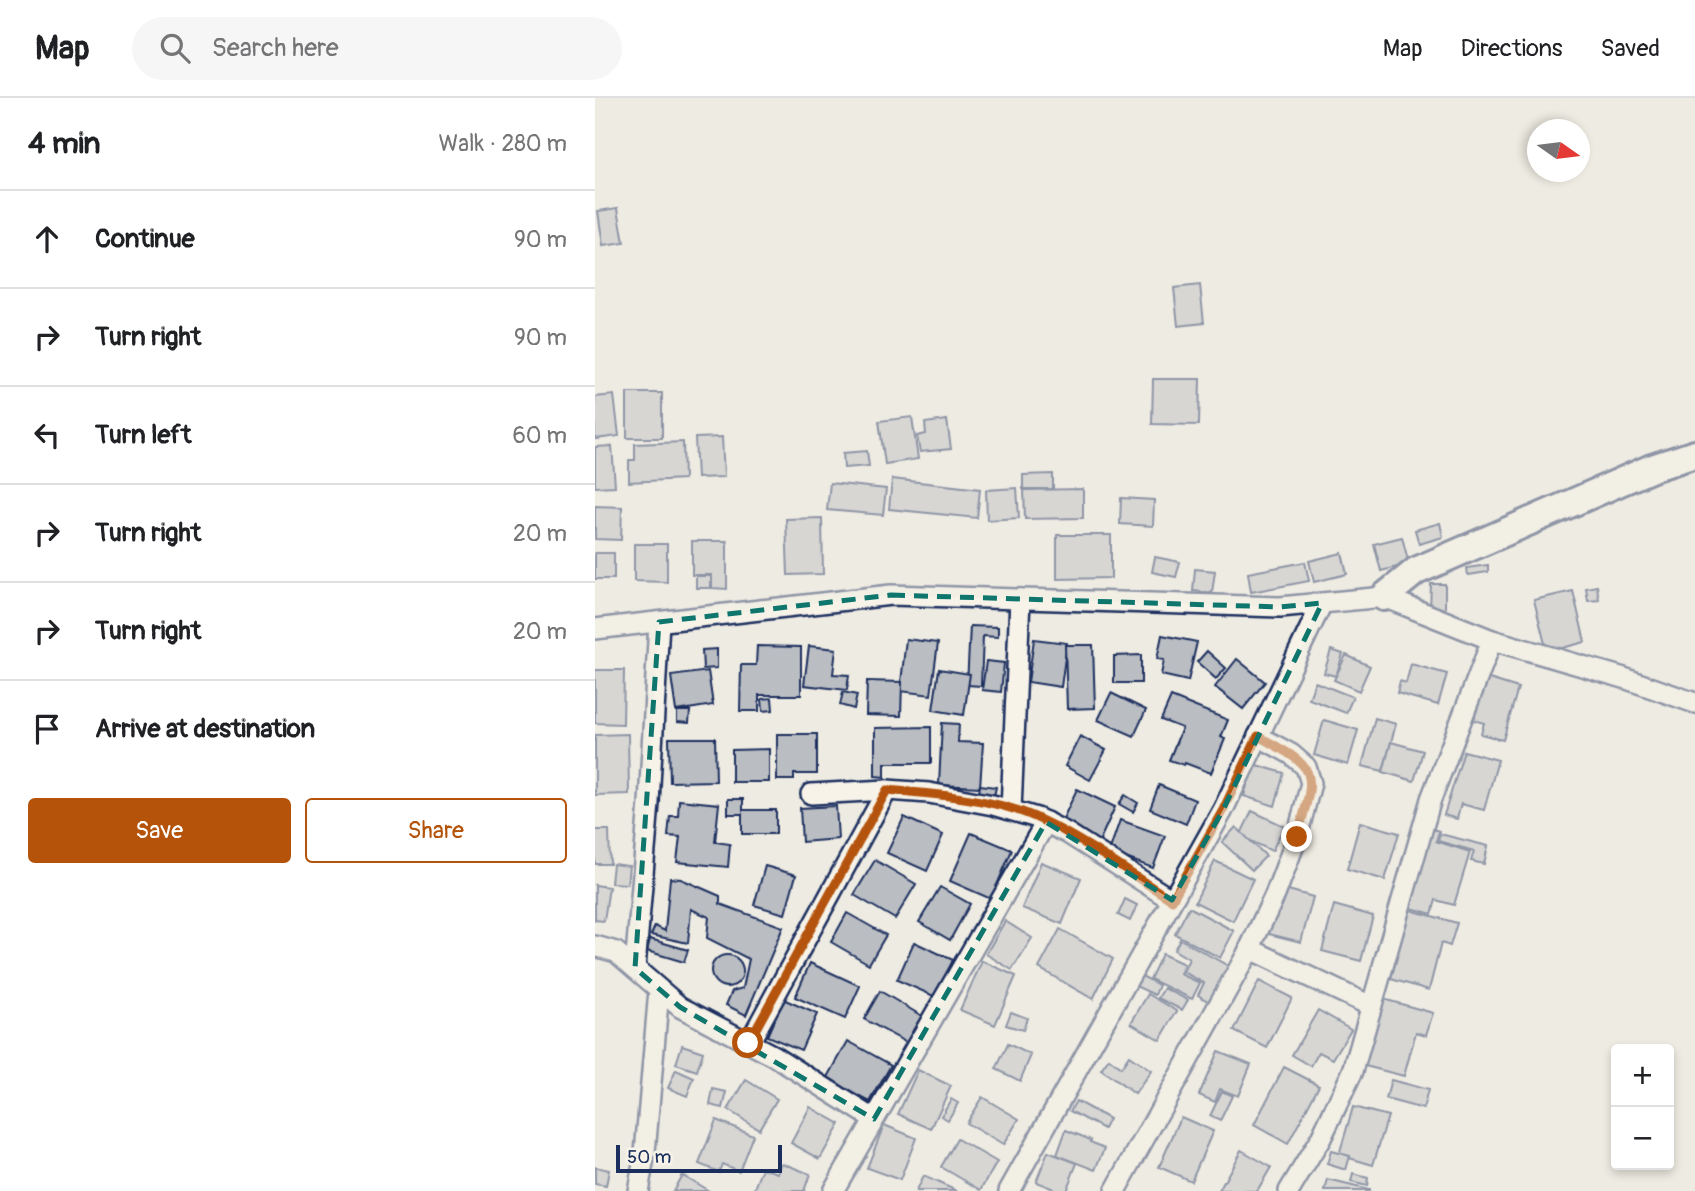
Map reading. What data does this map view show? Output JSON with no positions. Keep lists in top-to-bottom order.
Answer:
{
  "scale_bar": "50 m",
  "north": "right",
  "page": {
    "header": "Map",
    "search": "Search here",
    "nav": ["Map", "Directions", "Saved"],
    "heading": ["4 min", "Walk · 280 m"],
    "list": [
      ["Continue", "90 m"],
      ["Turn right", "90 m"],
      ["Turn left", "60 m"],
      ["Turn right", "20 m"],
      ["Turn right", "20 m"],
      "Arrive at destination"
    ],
    "buttons": ["Save", "Share"],
    "map_buttons": ["+", "−"],
    "scale": "50 m"
  }
}
